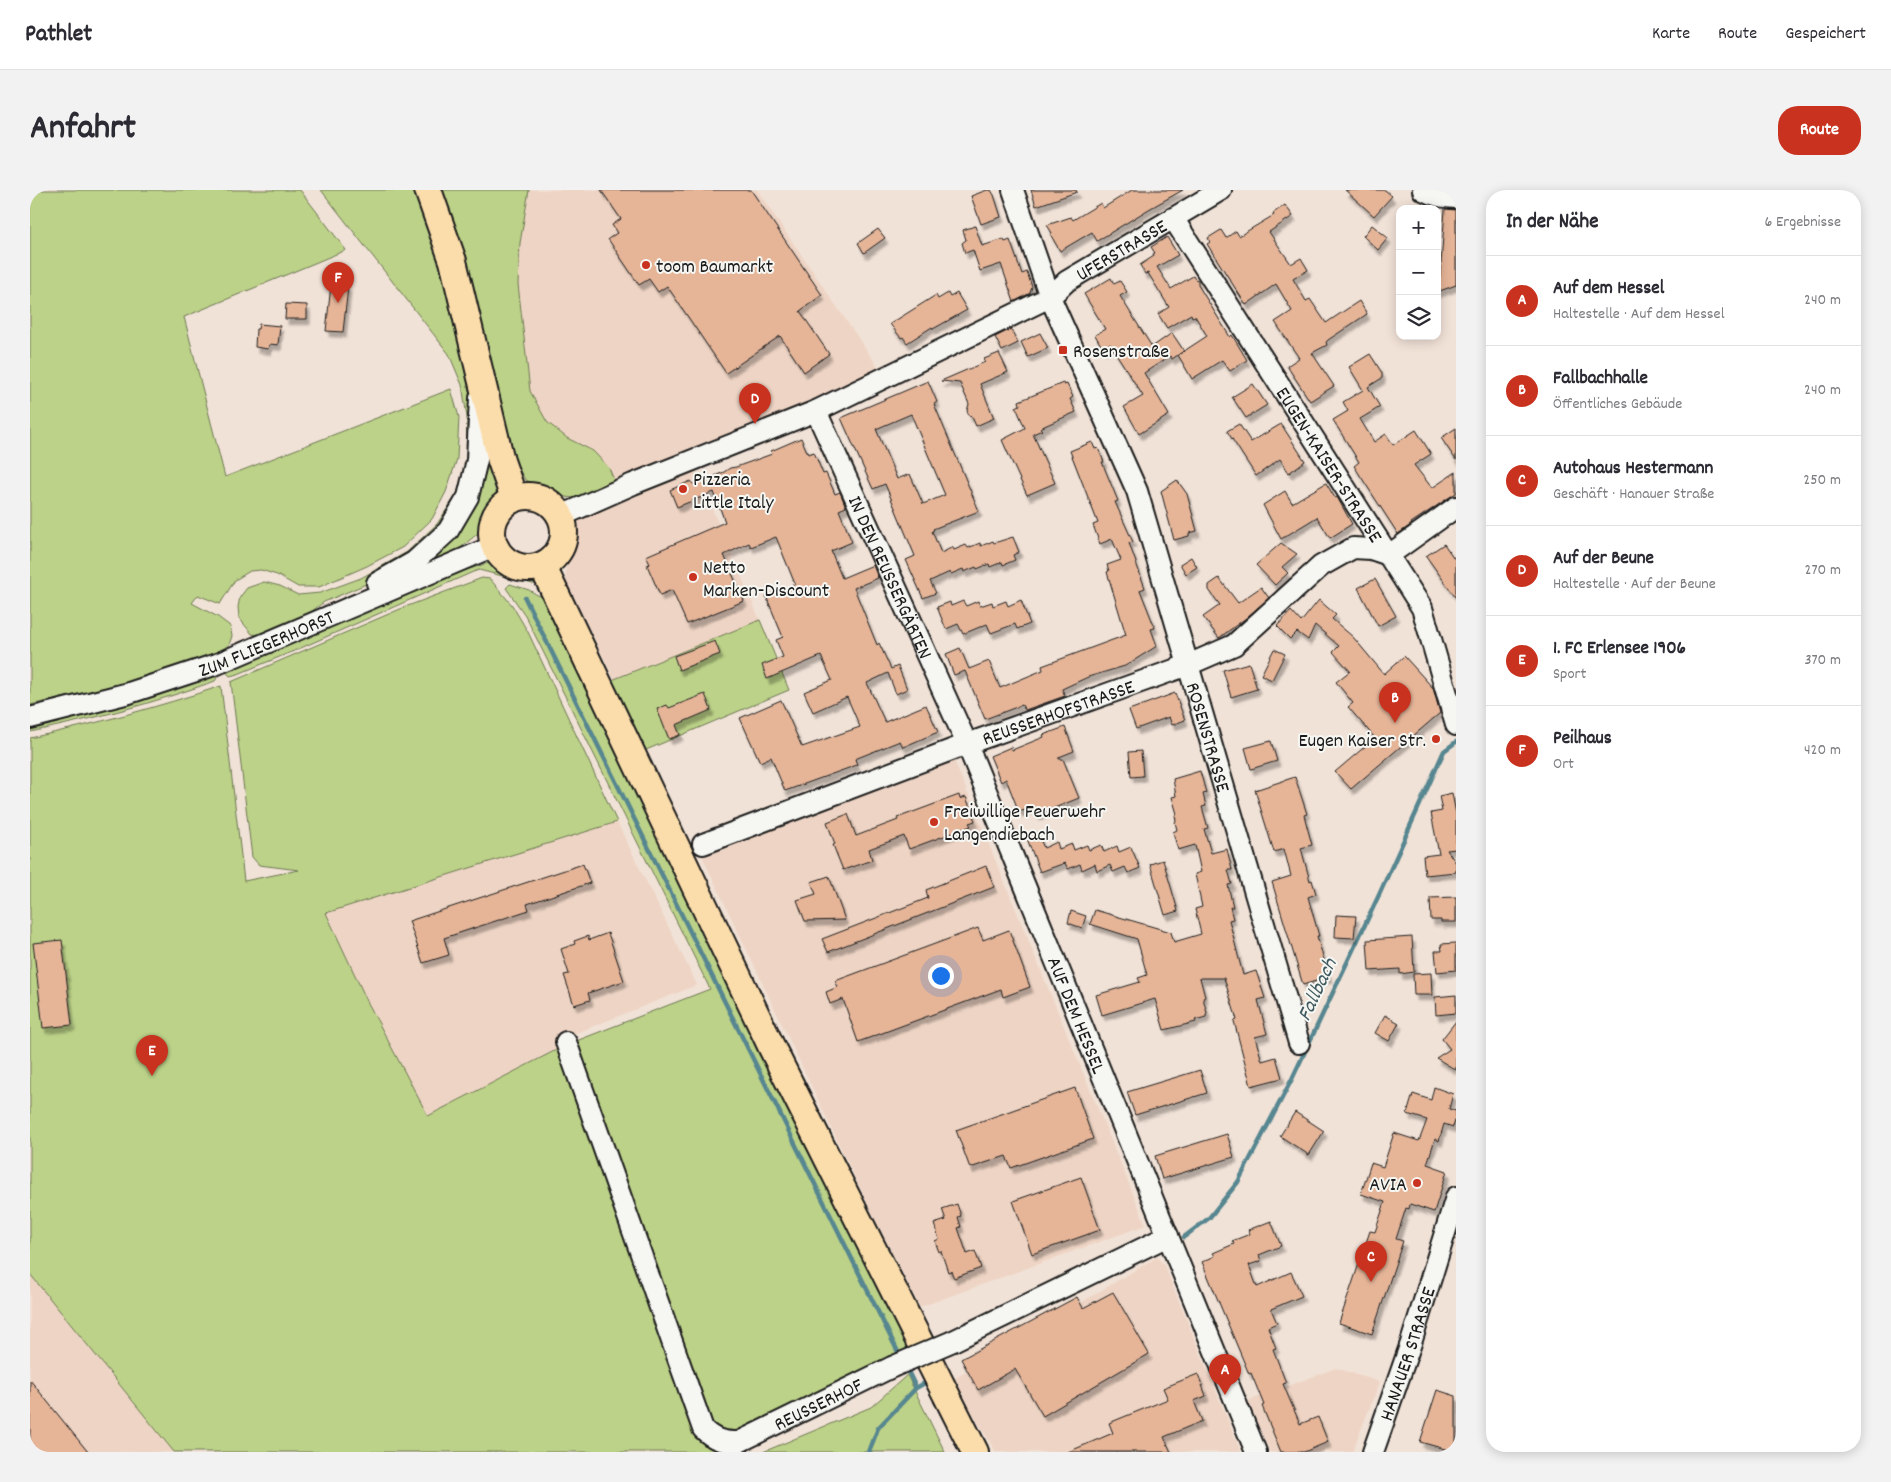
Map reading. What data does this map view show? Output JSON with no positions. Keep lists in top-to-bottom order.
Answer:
{
  "streets": {
    "street": [
      "UFERSTRASSE",
      "EUGEN-KAISER-STRASSE",
      "IN DEN REUSSERGÄRTEN",
      "ZUM FLIEGERHORST",
      "REUSSERHOFSTRASSE",
      "ROSENSTRASSE",
      "AUF DEM HESSEL",
      "HANAUER STRASSE",
      "REUSSERHOF"
    ]
  },
  "crossings": [
    ["UFERSTRASSE", "EUGEN-KAISER-STRASSE"],
    ["UFERSTRASSE", "IN DEN REUSSERGÄRTEN"],
    ["UFERSTRASSE", "ZUM FLIEGERHORST"],
    ["UFERSTRASSE", "ROSENSTRASSE"],
    ["EUGEN-KAISER-STRASSE", "REUSSERHOFSTRASSE"],
    ["IN DEN REUSSERGÄRTEN", "REUSSERHOFSTRASSE"],
    ["IN DEN REUSSERGÄRTEN", "AUF DEM HESSEL"],
    ["REUSSERHOFSTRASSE", "ROSENSTRASSE"],
    ["REUSSERHOFSTRASSE", "AUF DEM HESSEL"],
    ["AUF DEM HESSEL", "REUSSERHOF"]
  ],
  "water": ["Fallbach"],
  "places": {
    "other": [
      "toom Baumarkt",
      "Pizzeria Little Italy",
      "Netto Marken-Discount",
      "Eugen Kaiser Str.",
      "Freiwillige Feuerwehr Langendiebach",
      "AVIA"
    ],
    "transit": ["Rosenstraße"]
  },
  "page": {
    "header": "Pathlet",
    "nav": ["Karte", "Route", "Gespeichert"],
    "title": "Anfahrt",
    "buttons": "Route",
    "heading": ["In der Nähe", "6 Ergebnisse"],
    "map_buttons": ["+", "−"],
    "list": [
      {
        "mark": "A",
        "name": "Auf dem Hessel",
        "note": "Haltestelle · Auf dem Hessel",
        "value": "240 m"
      },
      {
        "mark": "B",
        "name": "Fallbachhalle",
        "note": "Öffentliches Gebäude",
        "value": "240 m"
      },
      {
        "mark": "C",
        "name": "Autohaus Hestermann",
        "note": "Geschäft · Hanauer Straße",
        "value": "250 m"
      },
      {
        "mark": "D",
        "name": "Auf der Beune",
        "note": "Haltestelle · Auf der Beune",
        "value": "270 m"
      },
      {
        "mark": "E",
        "name": "1. FC Erlensee 1906",
        "note": "Sport",
        "value": "370 m"
      },
      {
        "mark": "F",
        "name": "Peilhaus",
        "note": "Ort",
        "value": "420 m"
      }
    ],
    "pins": [
      "F",
      "D",
      "B",
      "E",
      "C",
      "A"
    ]
  }
}
